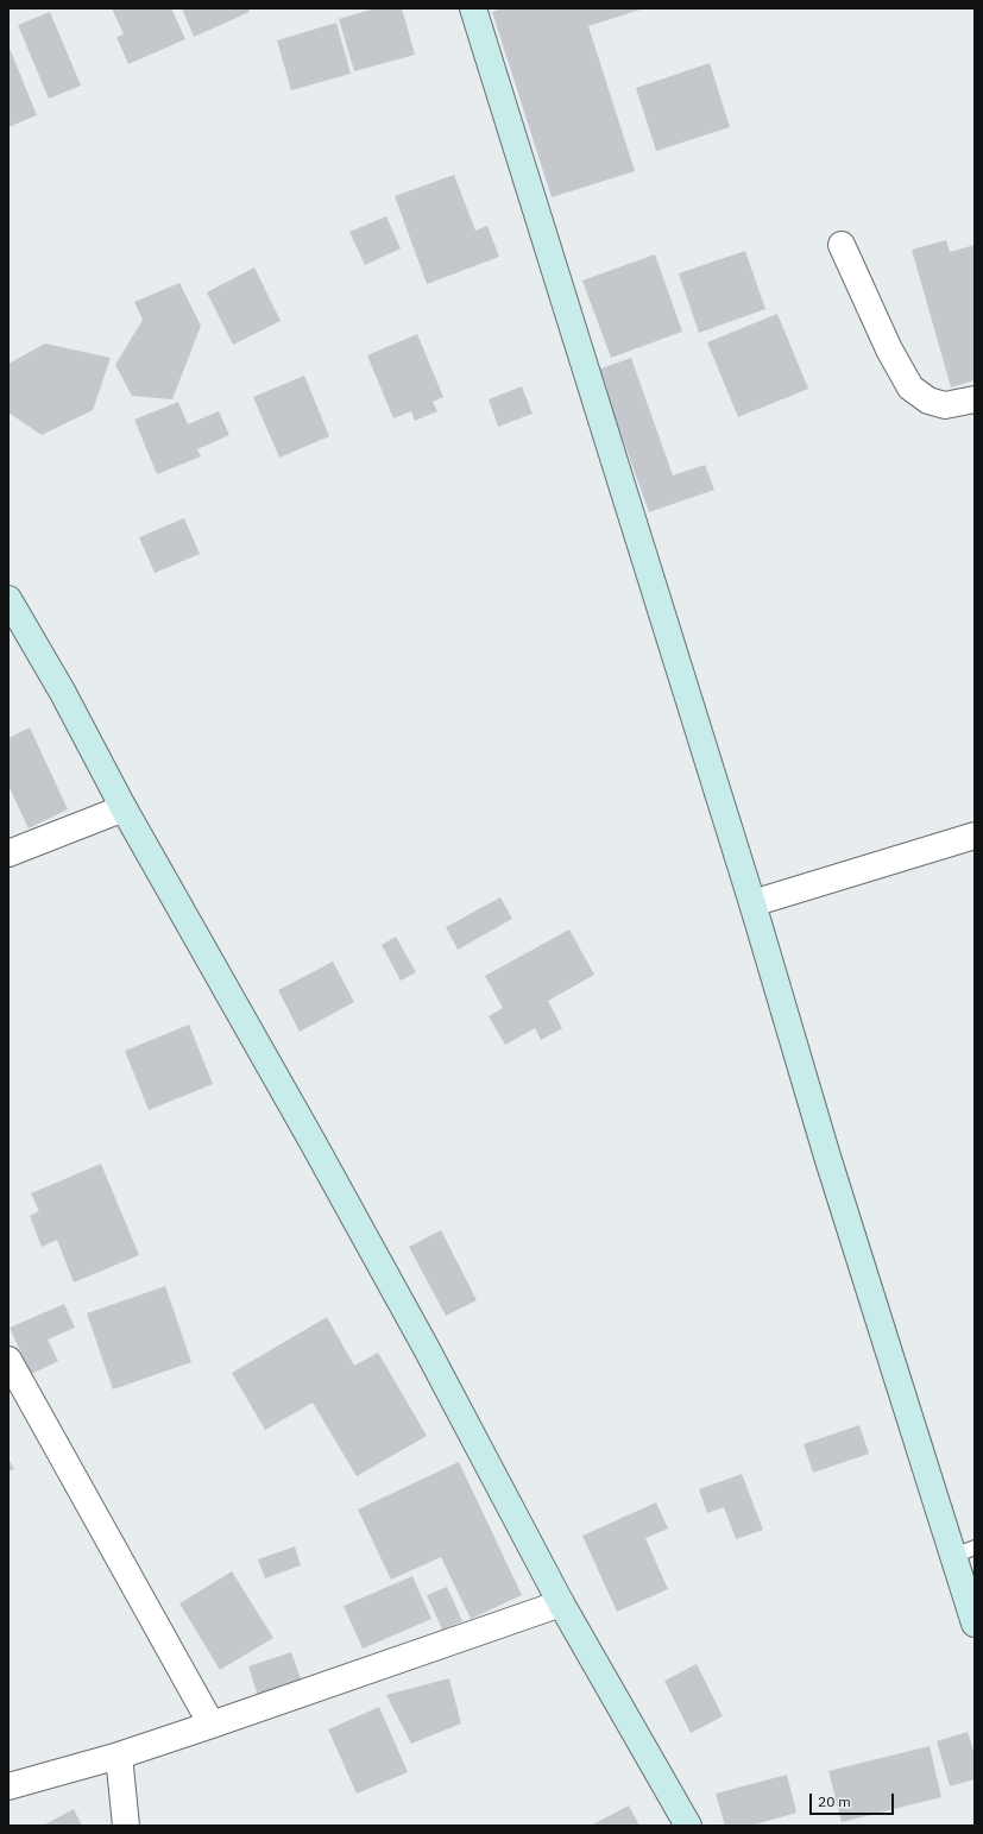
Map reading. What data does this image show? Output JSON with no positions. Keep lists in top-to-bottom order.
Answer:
{
  "scale_bar": "20 m"
}
